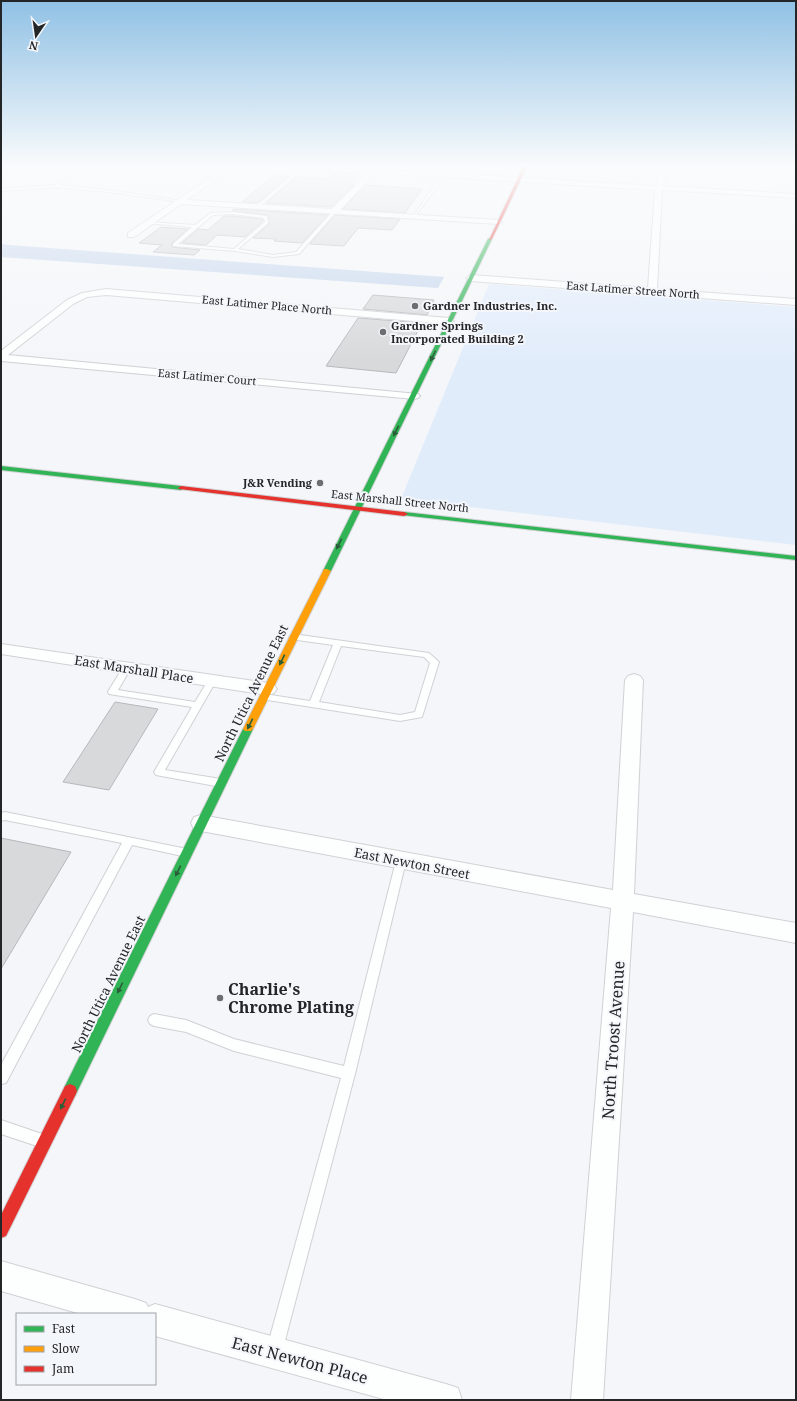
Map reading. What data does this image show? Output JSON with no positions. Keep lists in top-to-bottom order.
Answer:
{
  "streets": {
    "main road": ["East Marshall Street North", "North Utica Avenue East"],
    "street": [
      "East Latimer Street North",
      "East Latimer Place North",
      "East Latimer Court",
      "East Marshall Place",
      "East Newton Street",
      "North Troost Avenue",
      "East Newton Place"
    ]
  },
  "crossings": [
    ["East Latimer Street North", "North Utica Avenue East"],
    ["East Latimer Place North", "East Latimer Court"],
    ["East Latimer Place North", "North Utica Avenue East"],
    ["East Latimer Court", "North Utica Avenue East"],
    ["East Marshall Street North", "North Utica Avenue East"],
    ["East Marshall Place", "North Utica Avenue East"],
    ["North Utica Avenue East", "East Newton Street"],
    ["East Newton Street", "North Troost Avenue"]
  ],
  "one_way": ["North Utica Avenue East"],
  "places": [
    "Gardner Industries, Inc.",
    "Gardner Springs Incorporated Building 2",
    "J&R Vending",
    "Charlie's Chrome Plating"
  ],
  "legend": ["Fast", "Slow", "Jam"],
  "north": "bottom"
}
